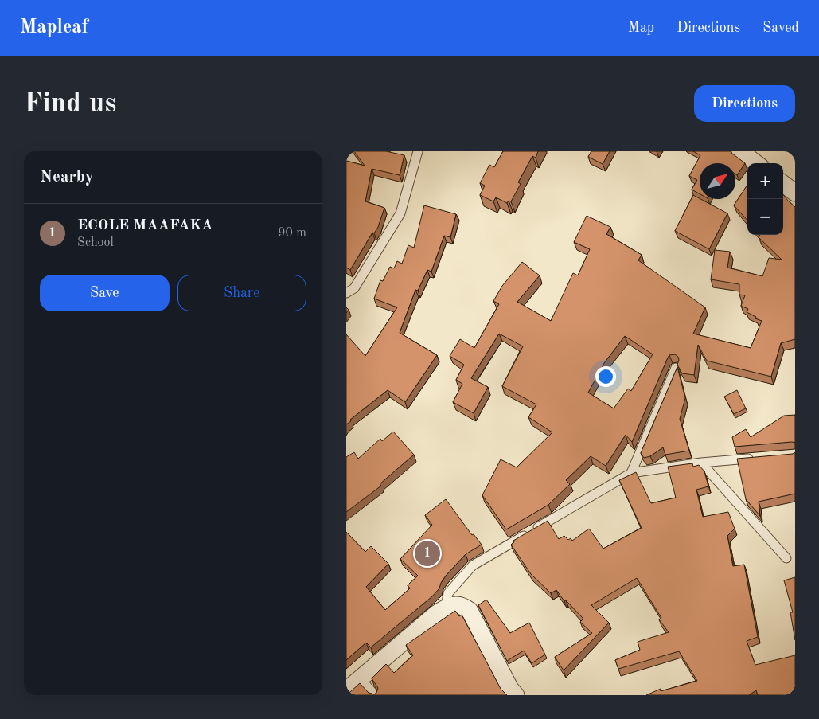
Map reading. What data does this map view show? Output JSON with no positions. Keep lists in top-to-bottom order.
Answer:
{
  "north": "top right",
  "page": {
    "header": "Mapleaf",
    "nav": ["Map", "Directions", "Saved"],
    "buttons": [
      "Directions",
      ["Save", "Share"]
    ],
    "title": "Find us",
    "heading": "Nearby",
    "map_buttons": ["+", "−"],
    "list": [
      {
        "mark": "1",
        "name": "ECOLE MAAFAKA",
        "note": "School",
        "value": "90 m"
      }
    ],
    "pins": "1"
  }
}
